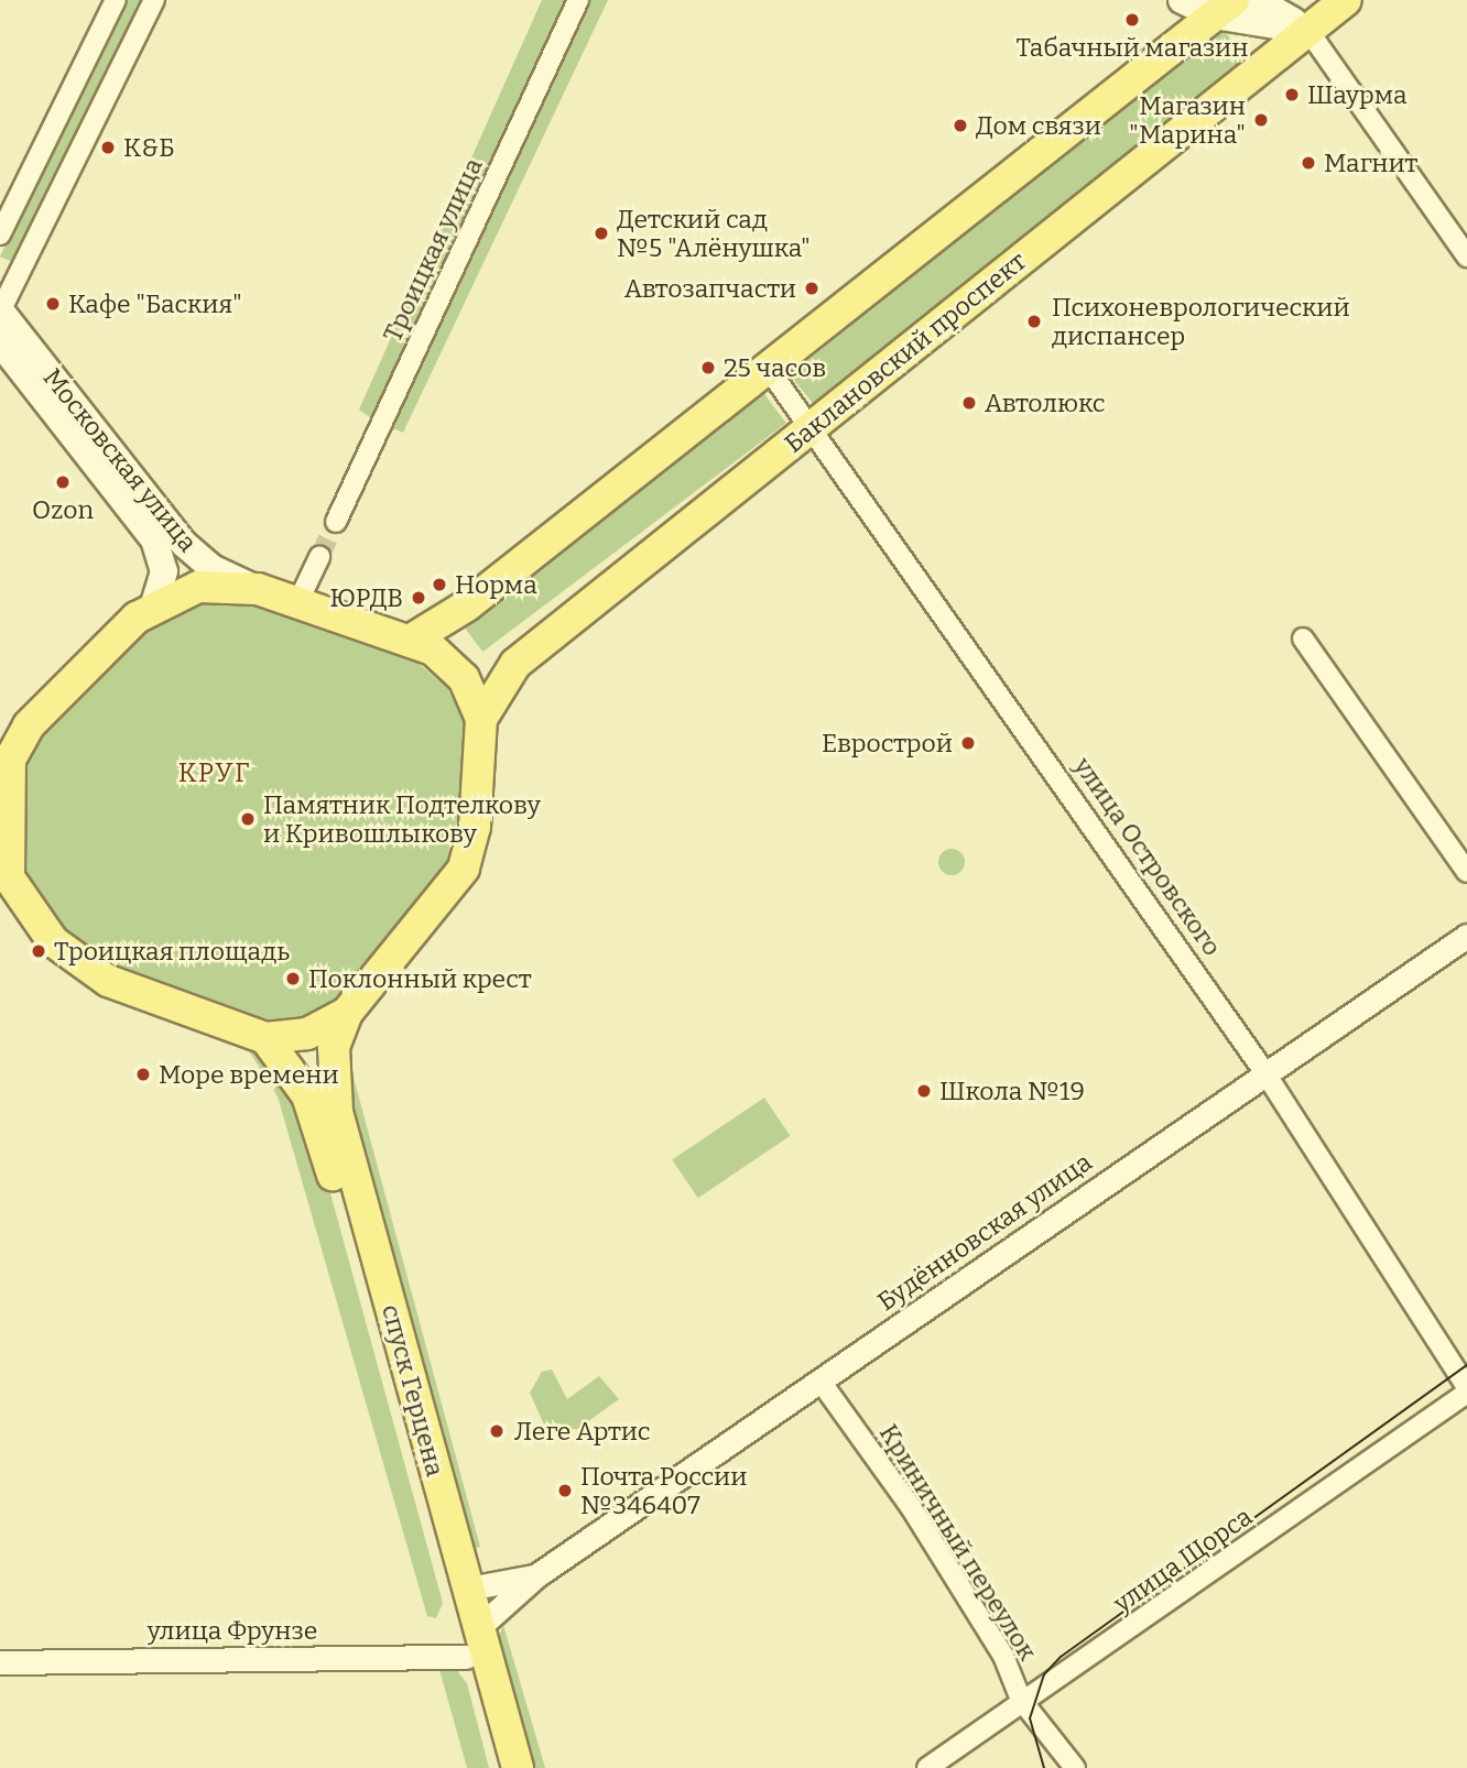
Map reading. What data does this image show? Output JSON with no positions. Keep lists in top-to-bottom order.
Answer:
{
  "streets": {
    "main road": ["Баклановский проспект", "Московская улица", "спуск Герцена"],
    "street": [
      "Троицкая улица",
      "улица Островского",
      "Будённовская улица",
      "Криничный переулок",
      "улица Щорса",
      "улица Фрунзе"
    ]
  },
  "crossings": [
    ["Баклановский проспект", "улица Островского"],
    ["улица Островского", "Будённовская улица"],
    ["улица Островского", "улица Щорса"],
    ["Будённовская улица", "спуск Герцена"],
    ["Будённовская улица", "Криничный переулок"],
    ["спуск Герцена", "улица Фрунзе"],
    ["Криничный переулок", "улица Щорса"]
  ],
  "districts": ["КРУГ"],
  "places": [
    "Табачный магазин",
    "Шаурма",
    "Магазин \"Марина\"",
    "Дом связи",
    "К&Б",
    "Магнит",
    "Детский сад №5 \"Алёнушка\"",
    "Автозапчасти",
    "Кафе \"Баския\"",
    "Психоневрологический диспансер",
    "25 часов",
    "Автолюкс",
    "Ozon",
    "Норма",
    "ЮРДВ",
    "Еврострой",
    "Памятник Подтелкову и Кривошлыкову",
    "Троицкая площадь",
    "Поклонный крест",
    "Море времени",
    "Школа №19",
    "Леге Артис",
    "Почта России №346407"
  ]
}
